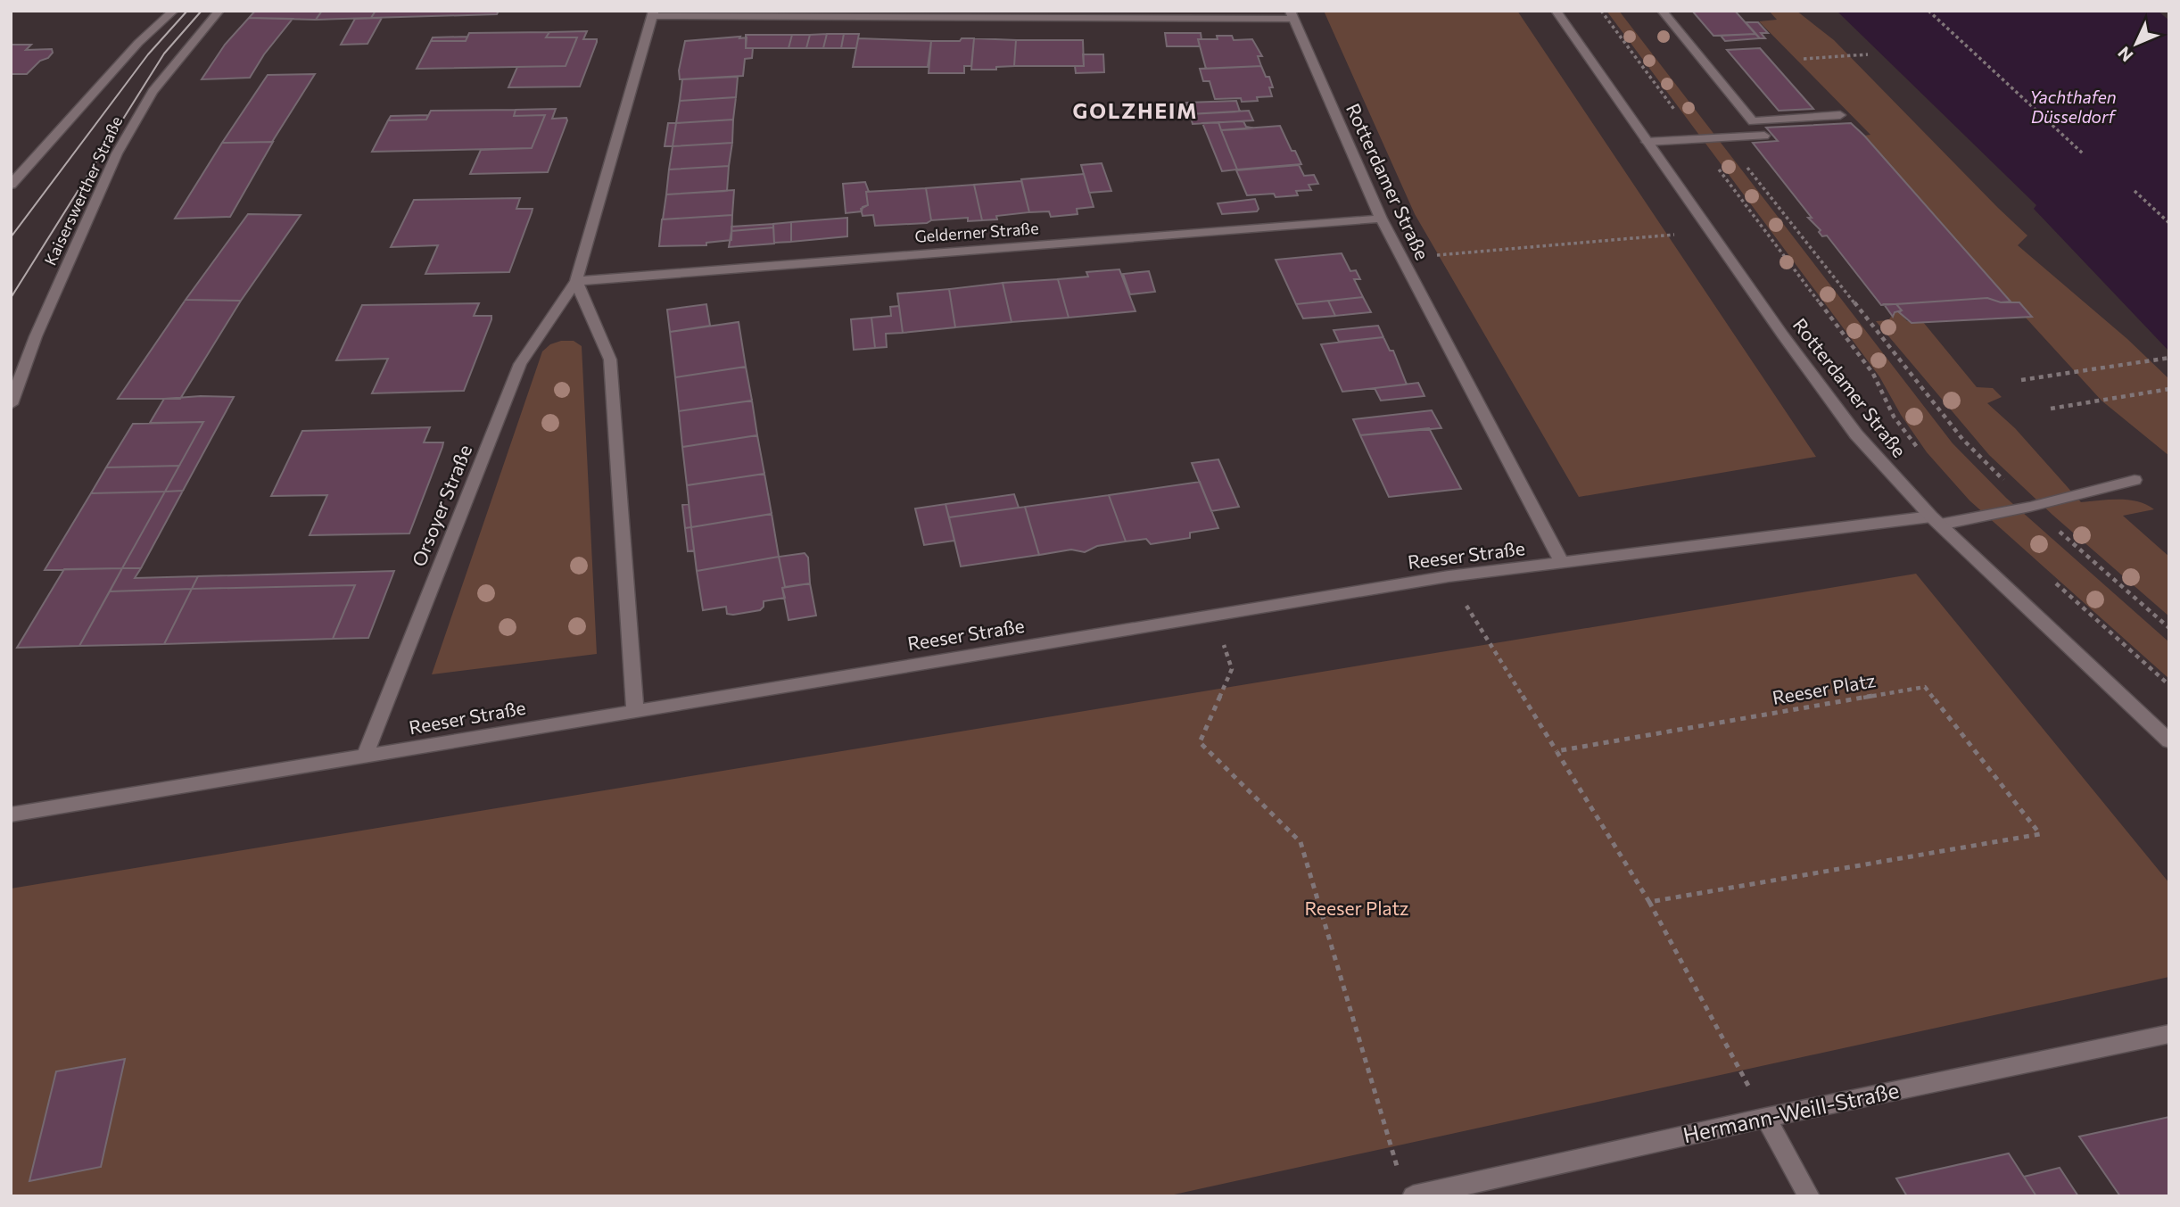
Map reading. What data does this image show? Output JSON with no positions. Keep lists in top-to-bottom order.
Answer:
{
  "streets": {
    "street": [
      "Rotterdamer Straße",
      "Kaiserswerther Straße",
      "Gelderner Straße",
      "Orsoyer Straße",
      "Reeser Straße",
      "Hermann-Weill-Straße"
    ],
    "path": ["Reeser Platz"]
  },
  "crossings": [
    ["Rotterdamer Straße", "Gelderner Straße"],
    ["Rotterdamer Straße", "Reeser Straße"],
    ["Gelderner Straße", "Orsoyer Straße"],
    ["Orsoyer Straße", "Reeser Straße"]
  ],
  "districts": ["GOLZHEIM"],
  "water": ["Yachthafen Düsseldorf"],
  "parks": ["Reeser Platz"],
  "north": "bottom left"
}
